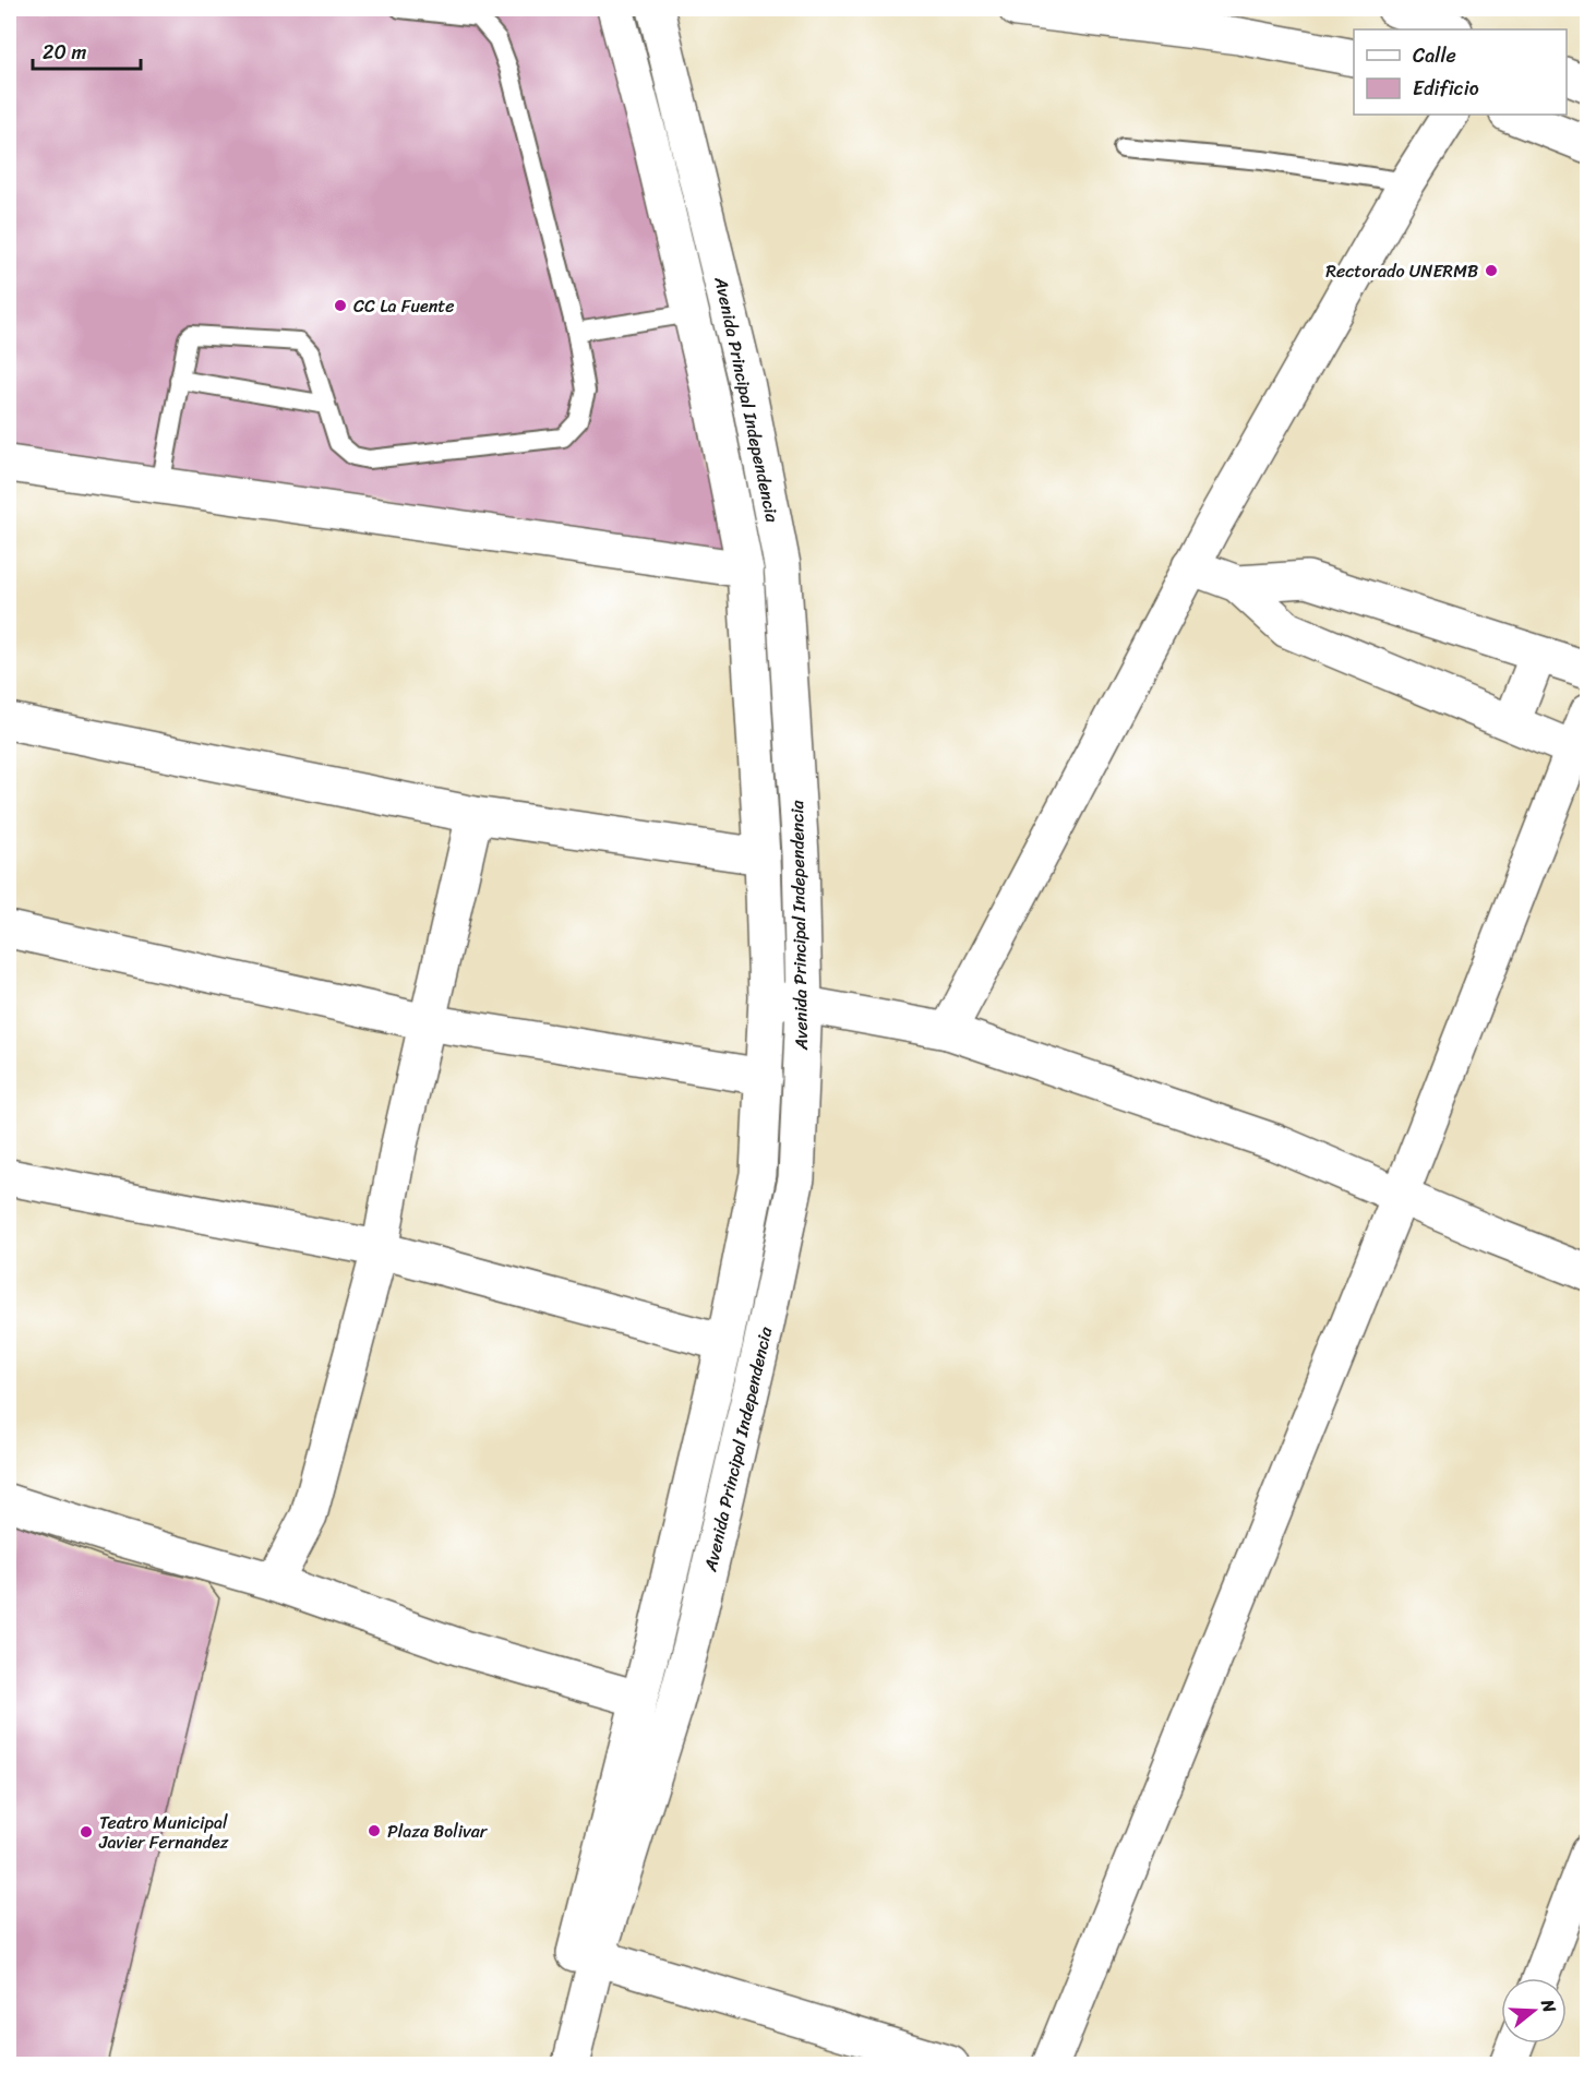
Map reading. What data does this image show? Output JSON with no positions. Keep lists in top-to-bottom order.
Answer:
{
  "streets": {
    "street": ["Avenida Principal Independencia"]
  },
  "places": [
    "Rectorado UNERMB",
    "CC La Fuente",
    "Plaza Bolivar",
    "Teatro Municipal Javier Fernandez"
  ],
  "legend": ["Calle", "Edificio"],
  "scale_bar": "20 m",
  "north": "right"
}
